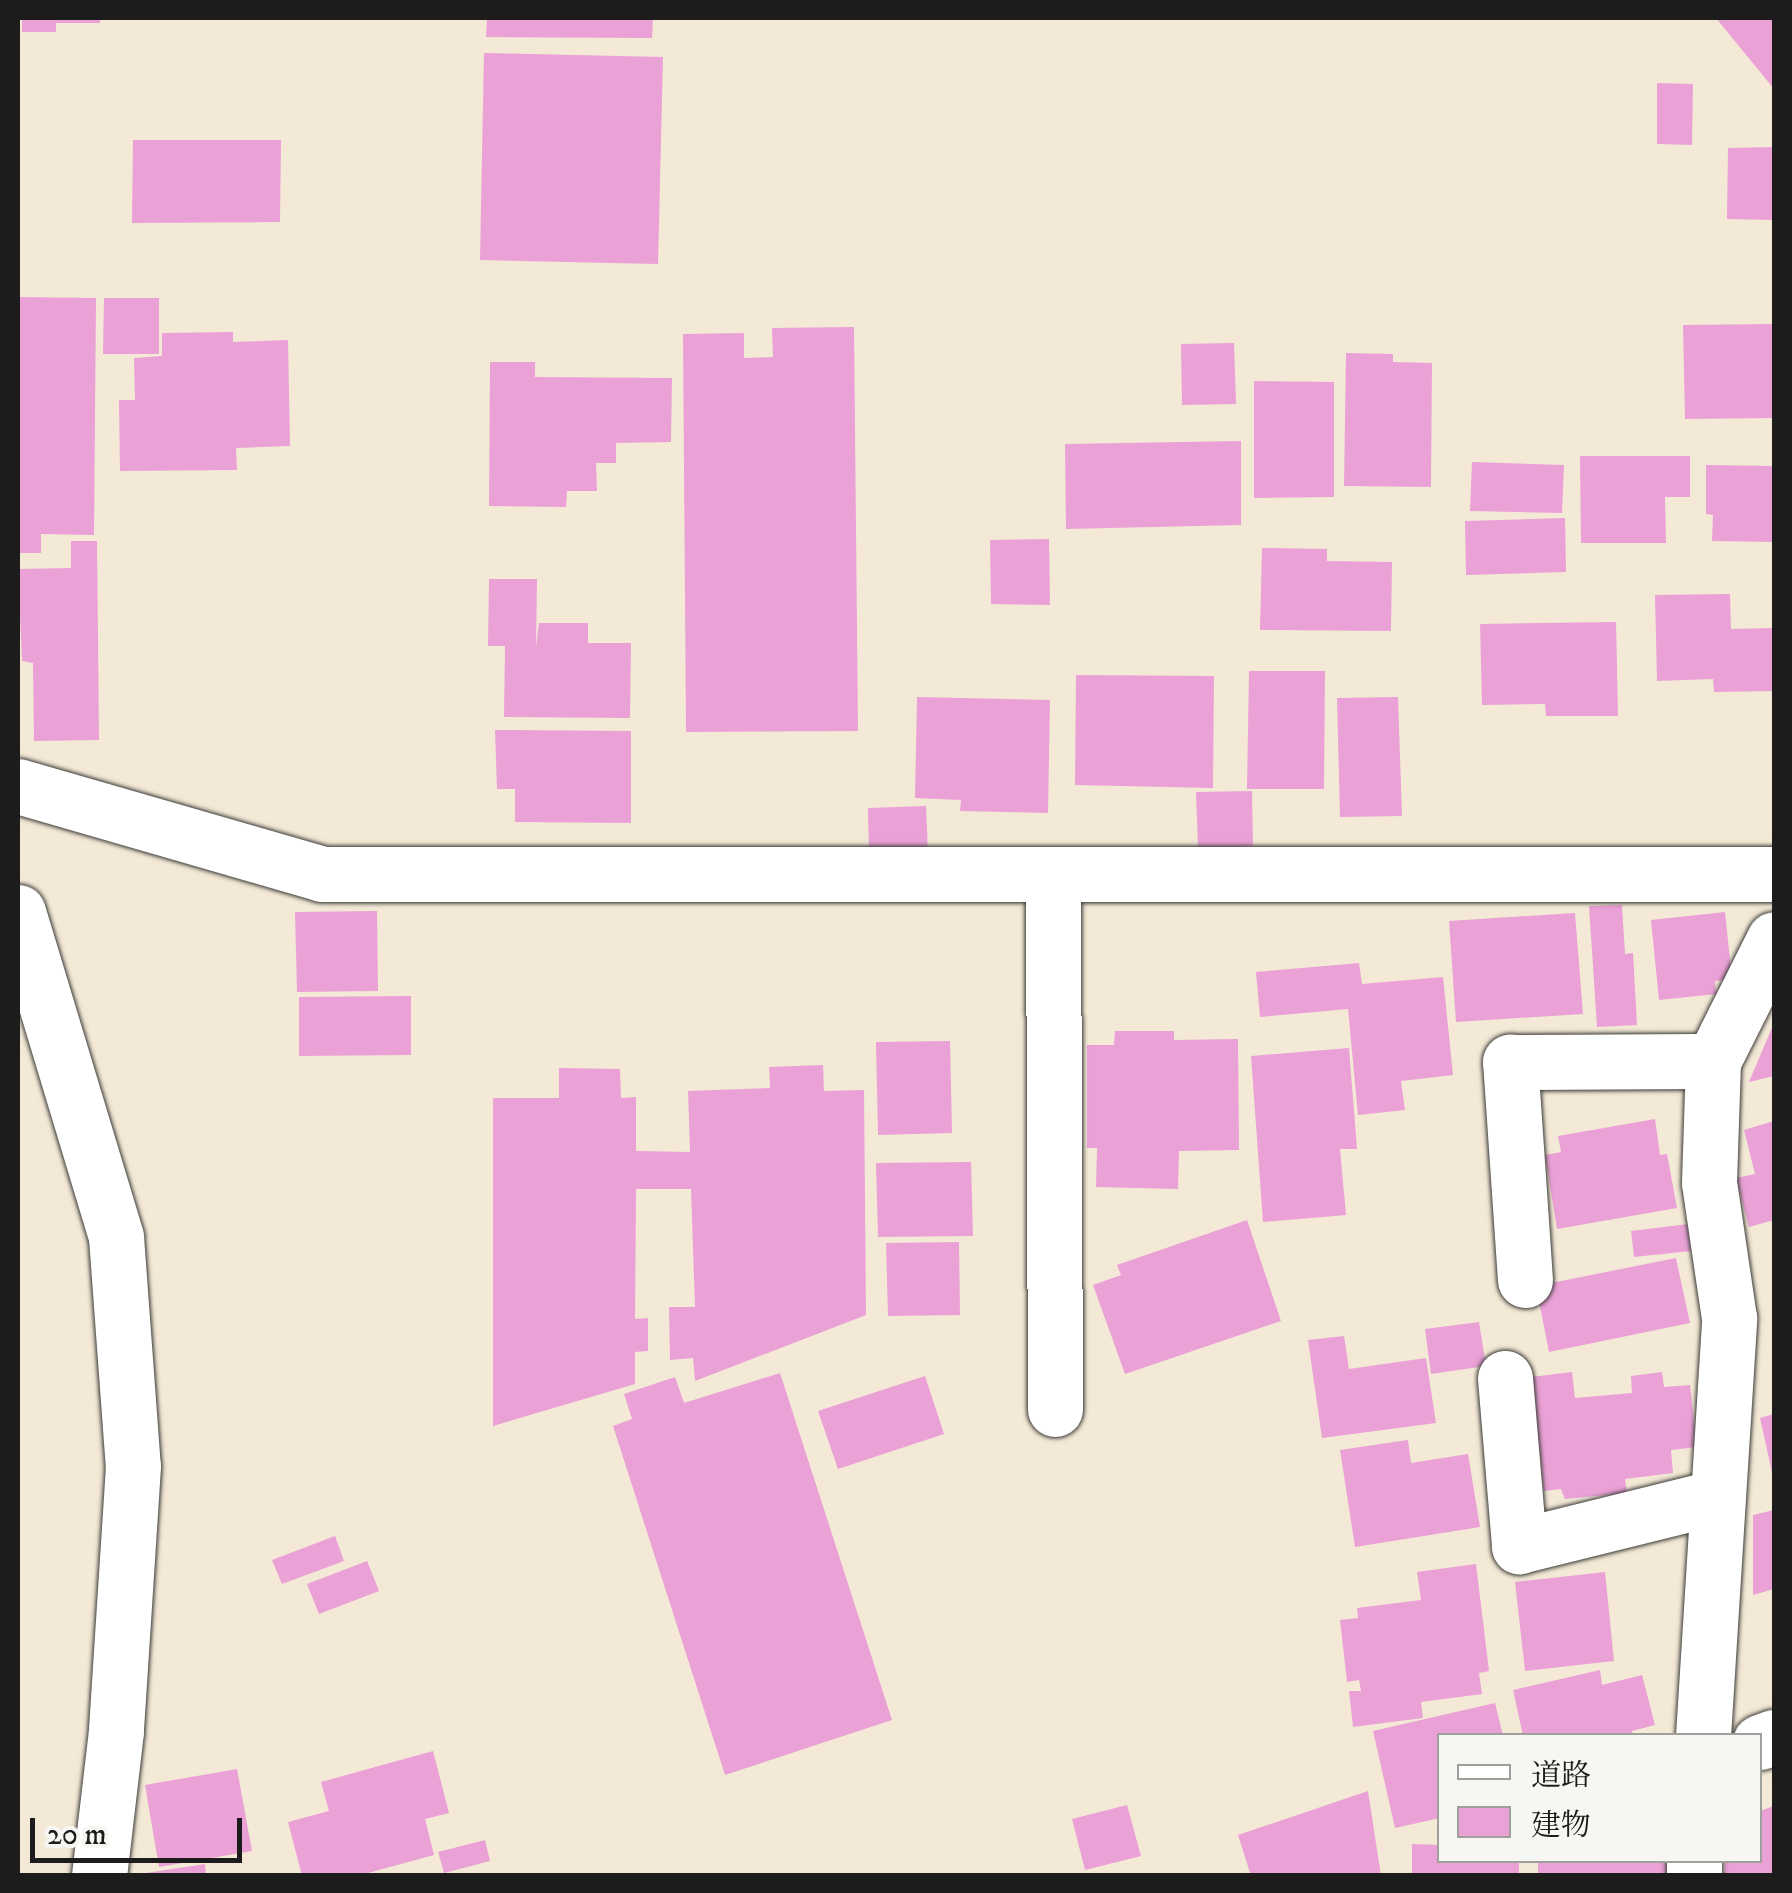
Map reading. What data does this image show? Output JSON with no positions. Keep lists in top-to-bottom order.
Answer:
{
  "legend": ["道路", "建物"],
  "scale_bar": "20 m"
}
